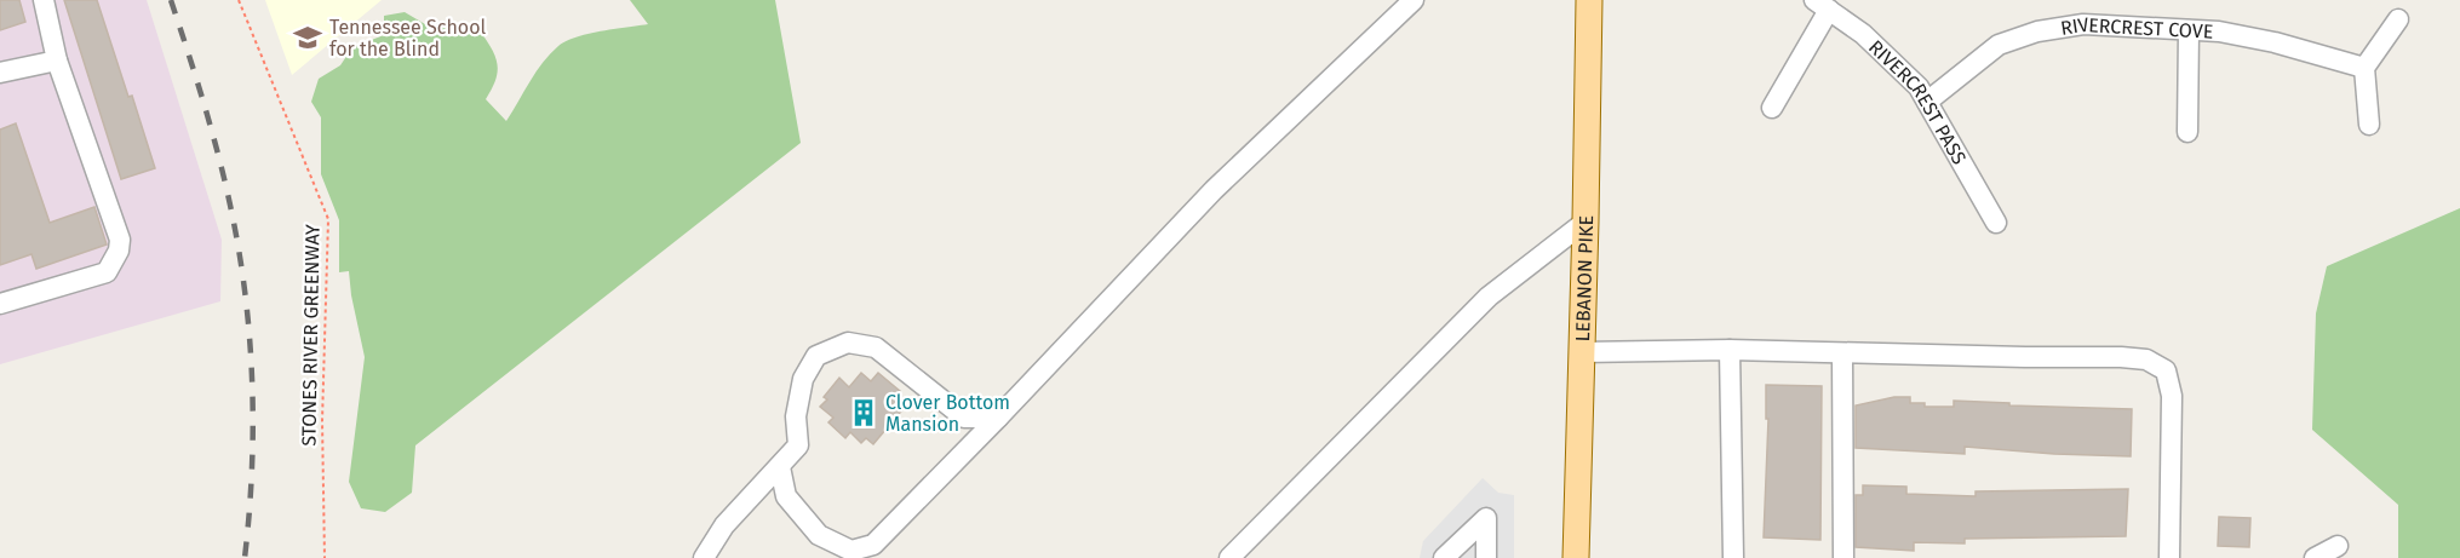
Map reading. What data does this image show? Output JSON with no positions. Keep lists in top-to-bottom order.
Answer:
{
  "streets": {
    "main road": ["LEBANON PIKE"],
    "street": ["RIVERCREST COVE", "RIVERCREST PASS"],
    "path": ["STONES RIVER GREENWAY"]
  },
  "crossings": [
    ["RIVERCREST COVE", "RIVERCREST PASS"]
  ],
  "places": {
    "school or university": ["Tennessee School for the Blind"],
    "building": ["Clover Bottom Mansion"]
  }
}
